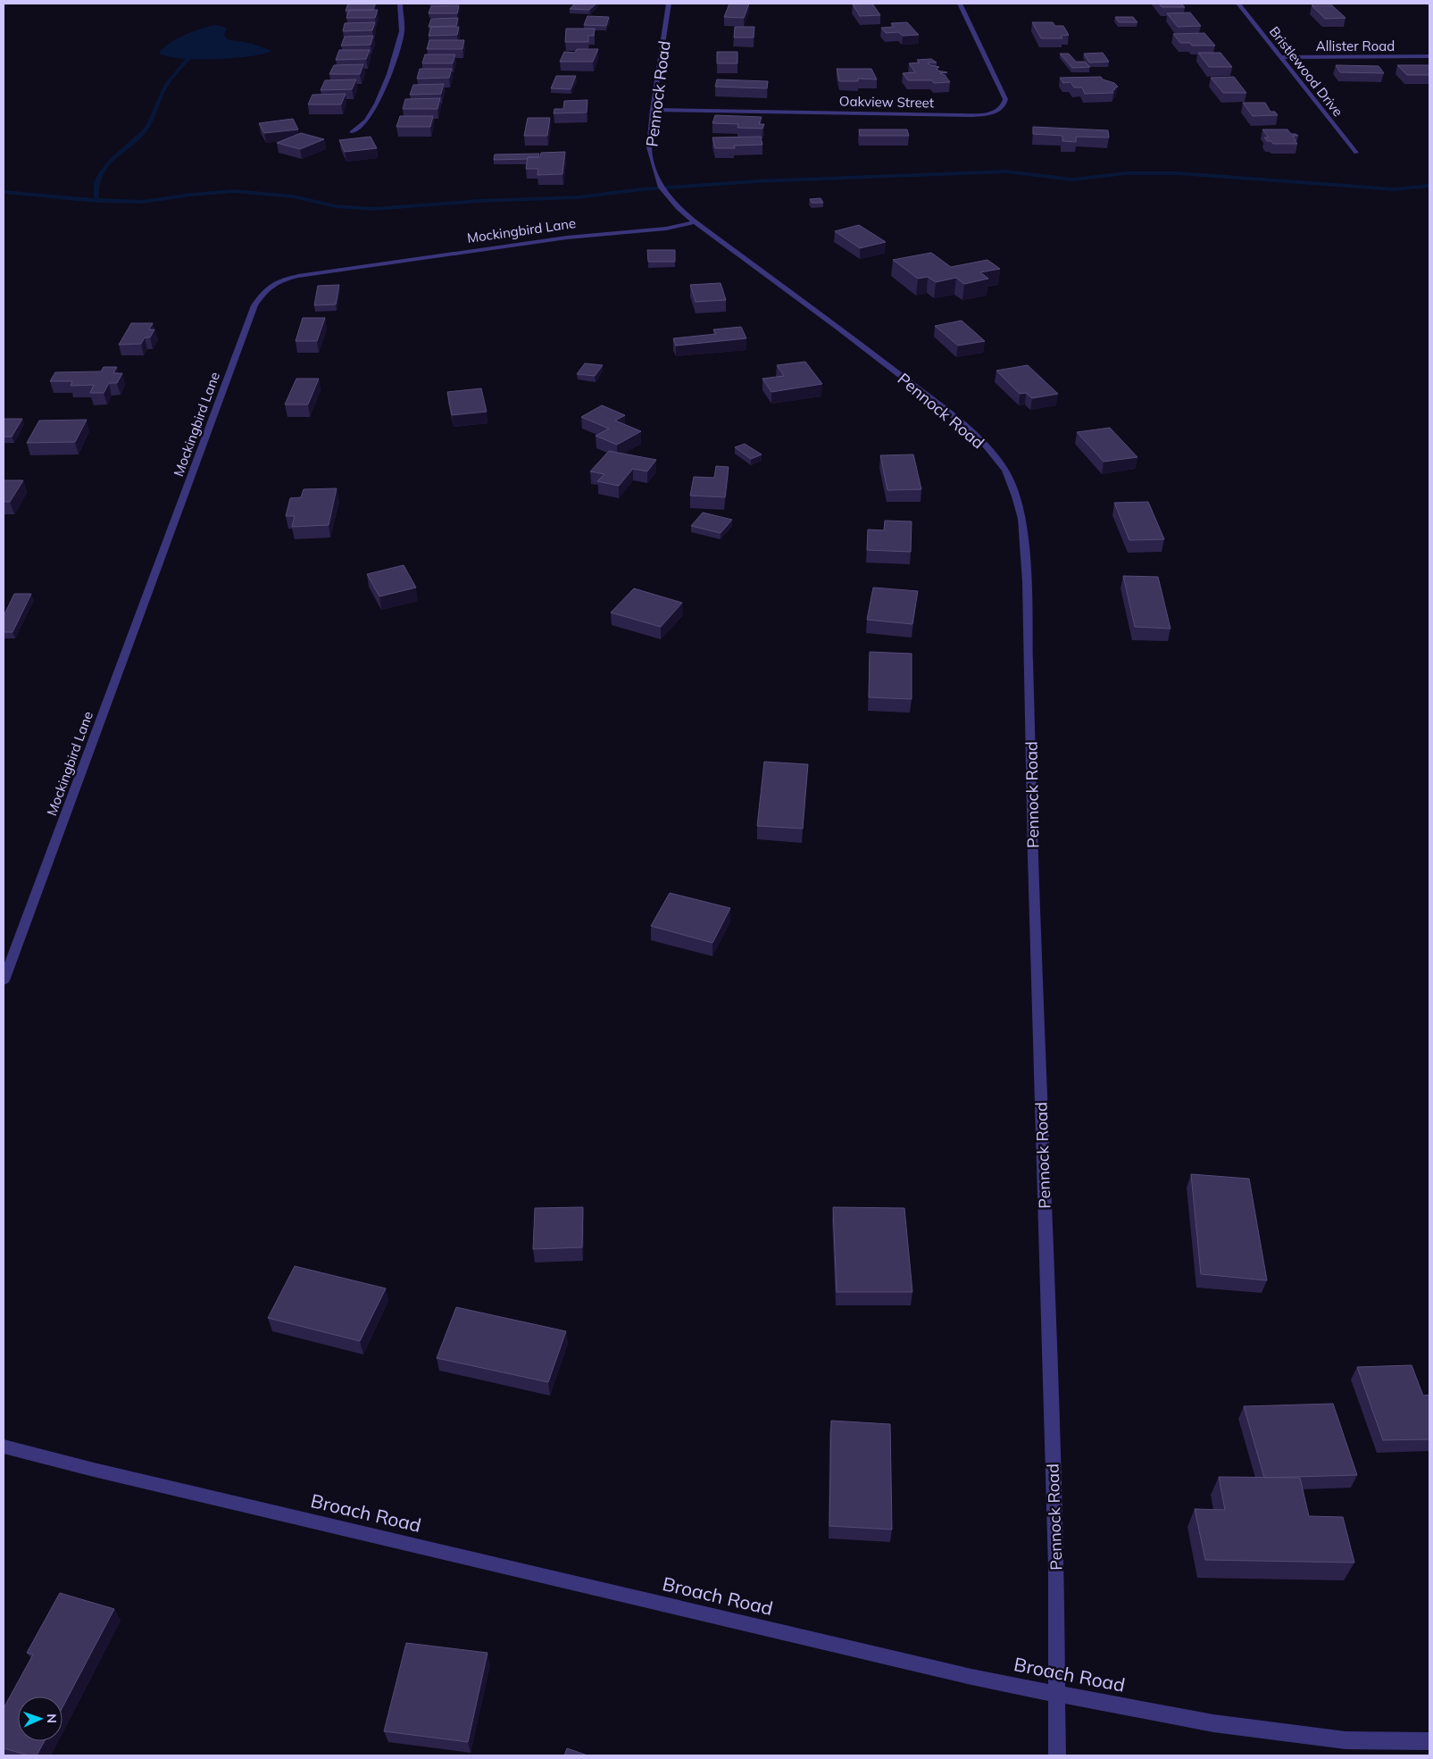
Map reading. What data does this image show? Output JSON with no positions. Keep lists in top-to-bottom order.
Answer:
{
  "streets": {
    "street": [
      "Allister Road",
      "Bristlewood Drive",
      "Pennock Road",
      "Oakview Street",
      "Mockingbird Lane",
      "Broach Road"
    ]
  },
  "crossings": [
    ["Allister Road", "Bristlewood Drive"],
    ["Pennock Road", "Oakview Street"],
    ["Pennock Road", "Mockingbird Lane"],
    ["Pennock Road", "Broach Road"]
  ],
  "north": "right"
}
